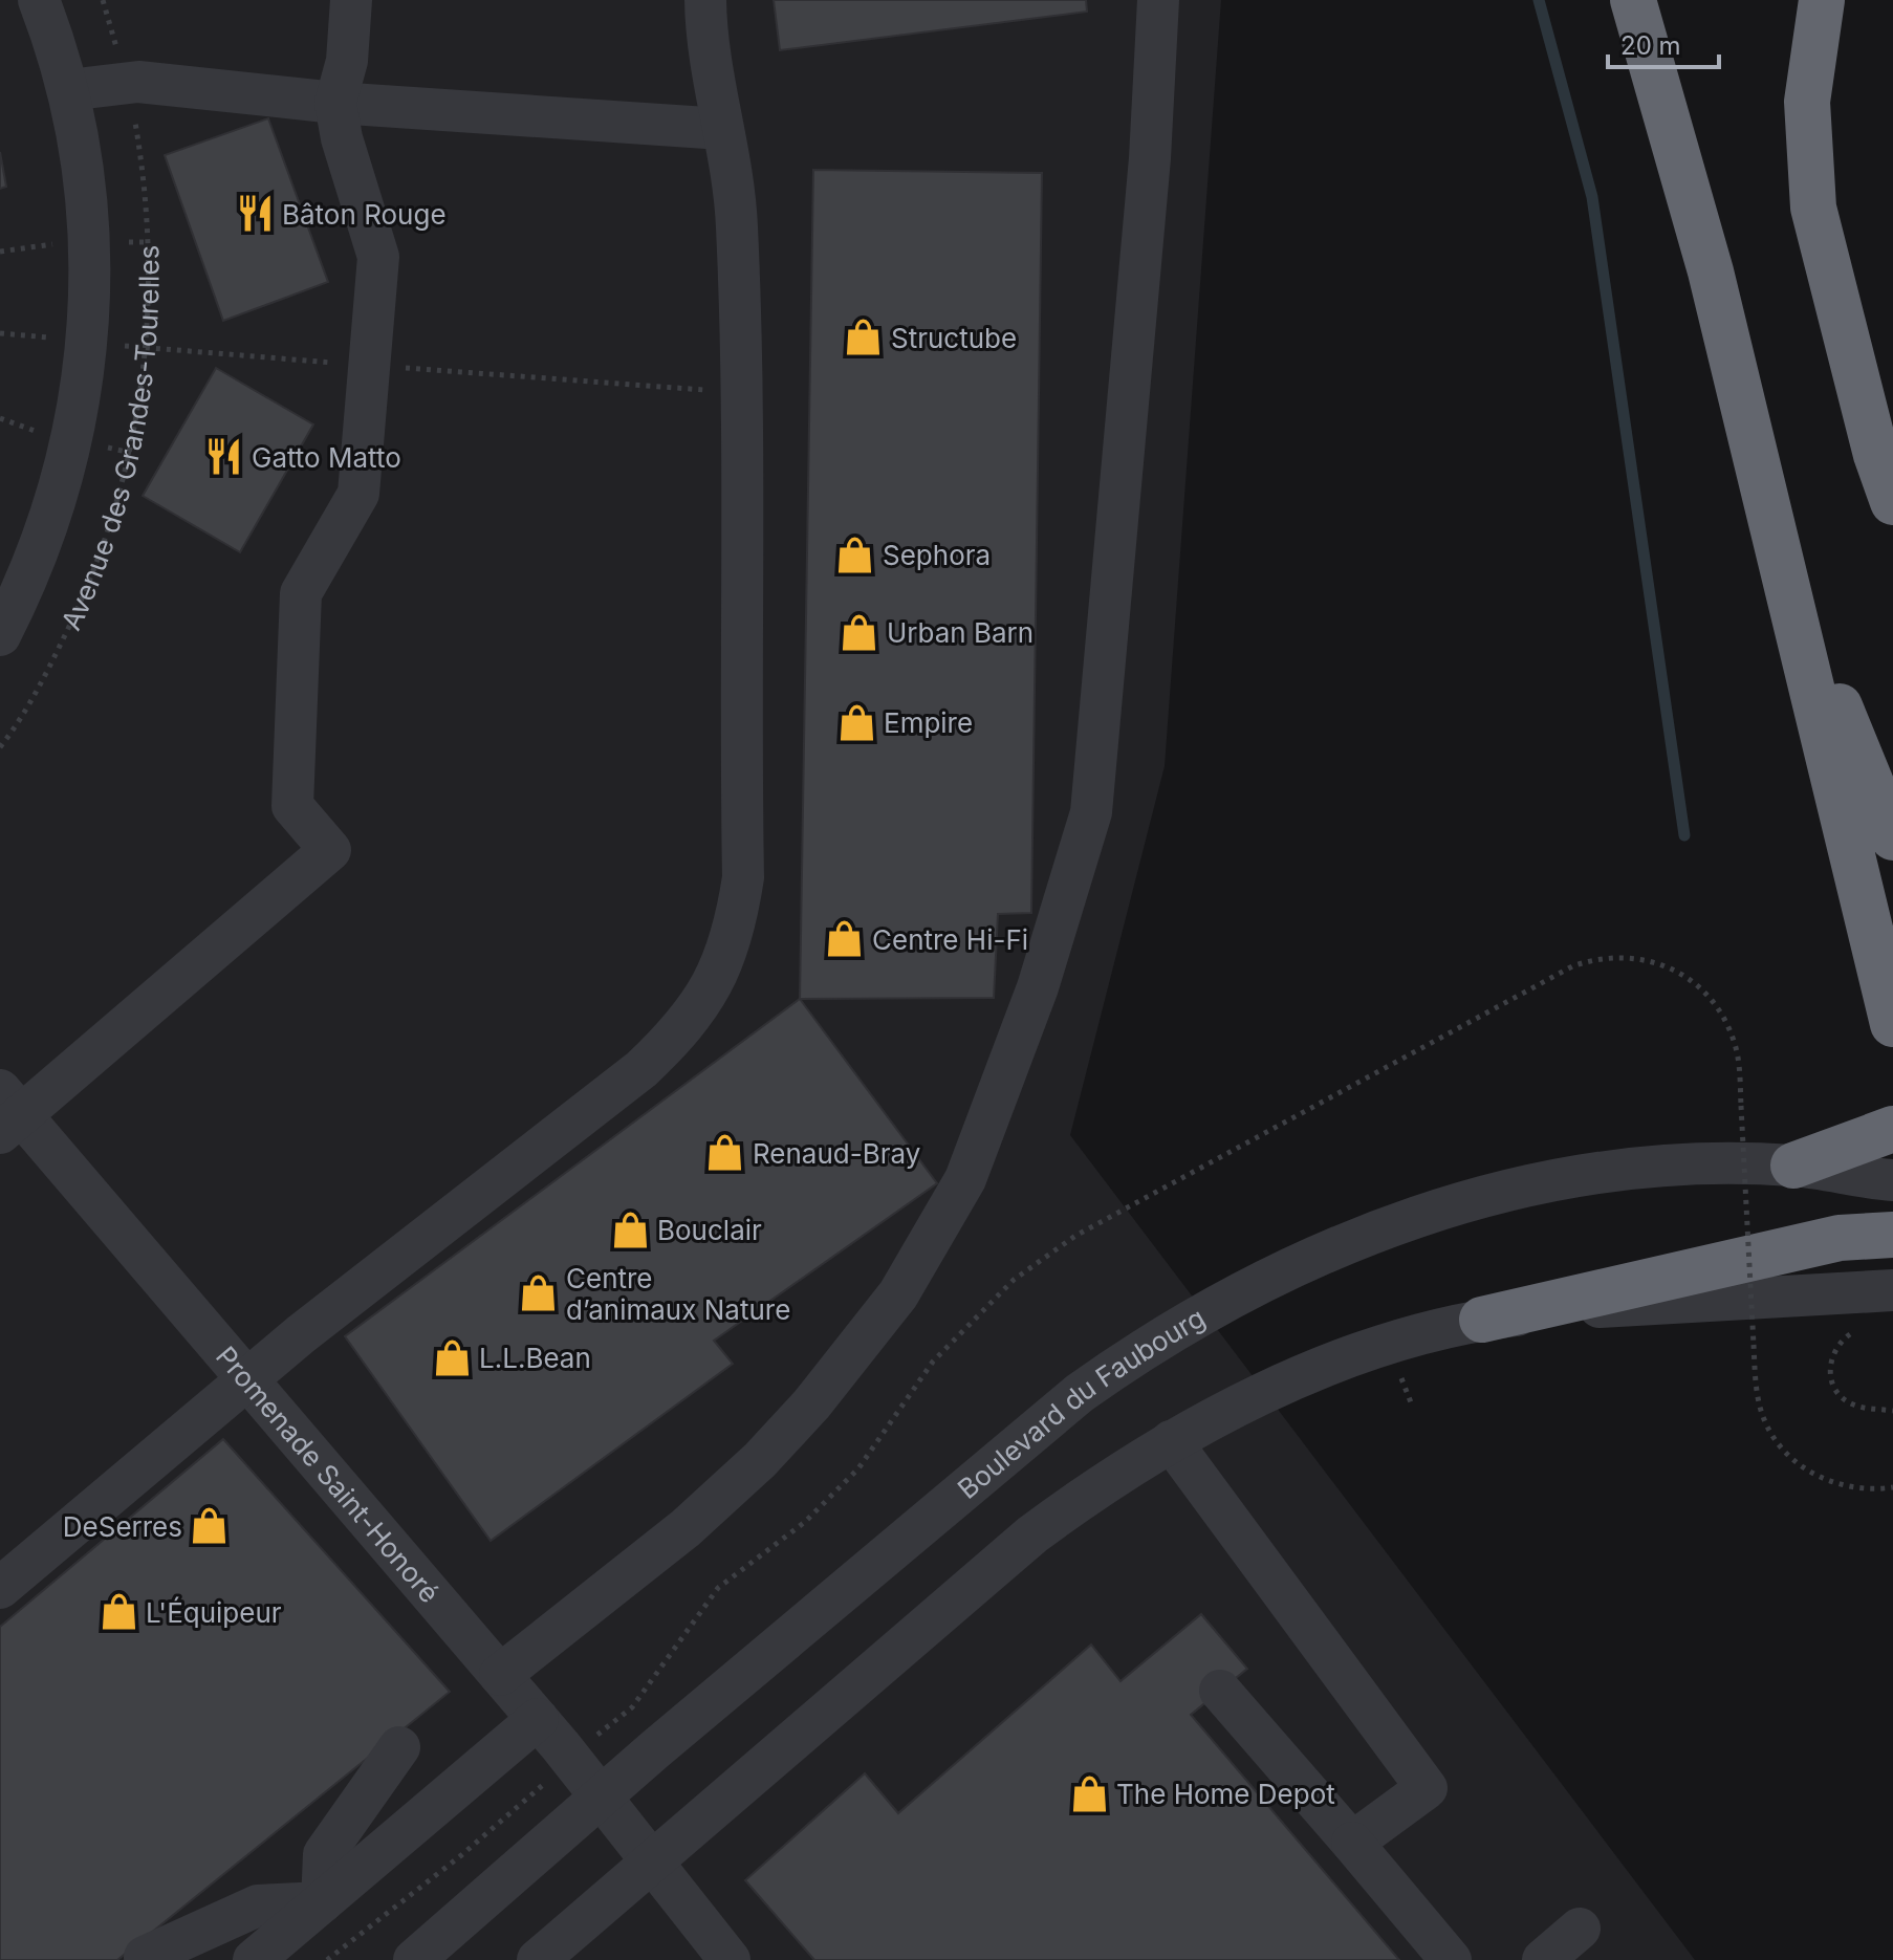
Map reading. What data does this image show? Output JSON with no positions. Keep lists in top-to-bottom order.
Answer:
{
  "streets": {
    "street": ["Avenue des Grandes-Tourelles", "Boulevard du Faubourg", "Promenade Saint-Honoré"]
  },
  "crossings": [
    ["Boulevard du Faubourg", "Promenade Saint-Honoré"]
  ],
  "places": {
    "restaurant": ["Bâton Rouge", "Gatto Matto"],
    "shop": [
      "Structube",
      "Sephora",
      "Urban Barn",
      "Empire",
      "Centre Hi-Fi",
      "Renaud-Bray",
      "Bouclair",
      "Centre d’animaux Nature",
      "L.L.Bean",
      "DeSerres",
      "L'Équipeur",
      "The Home Depot"
    ]
  },
  "scale_bar": "20 m"
}
